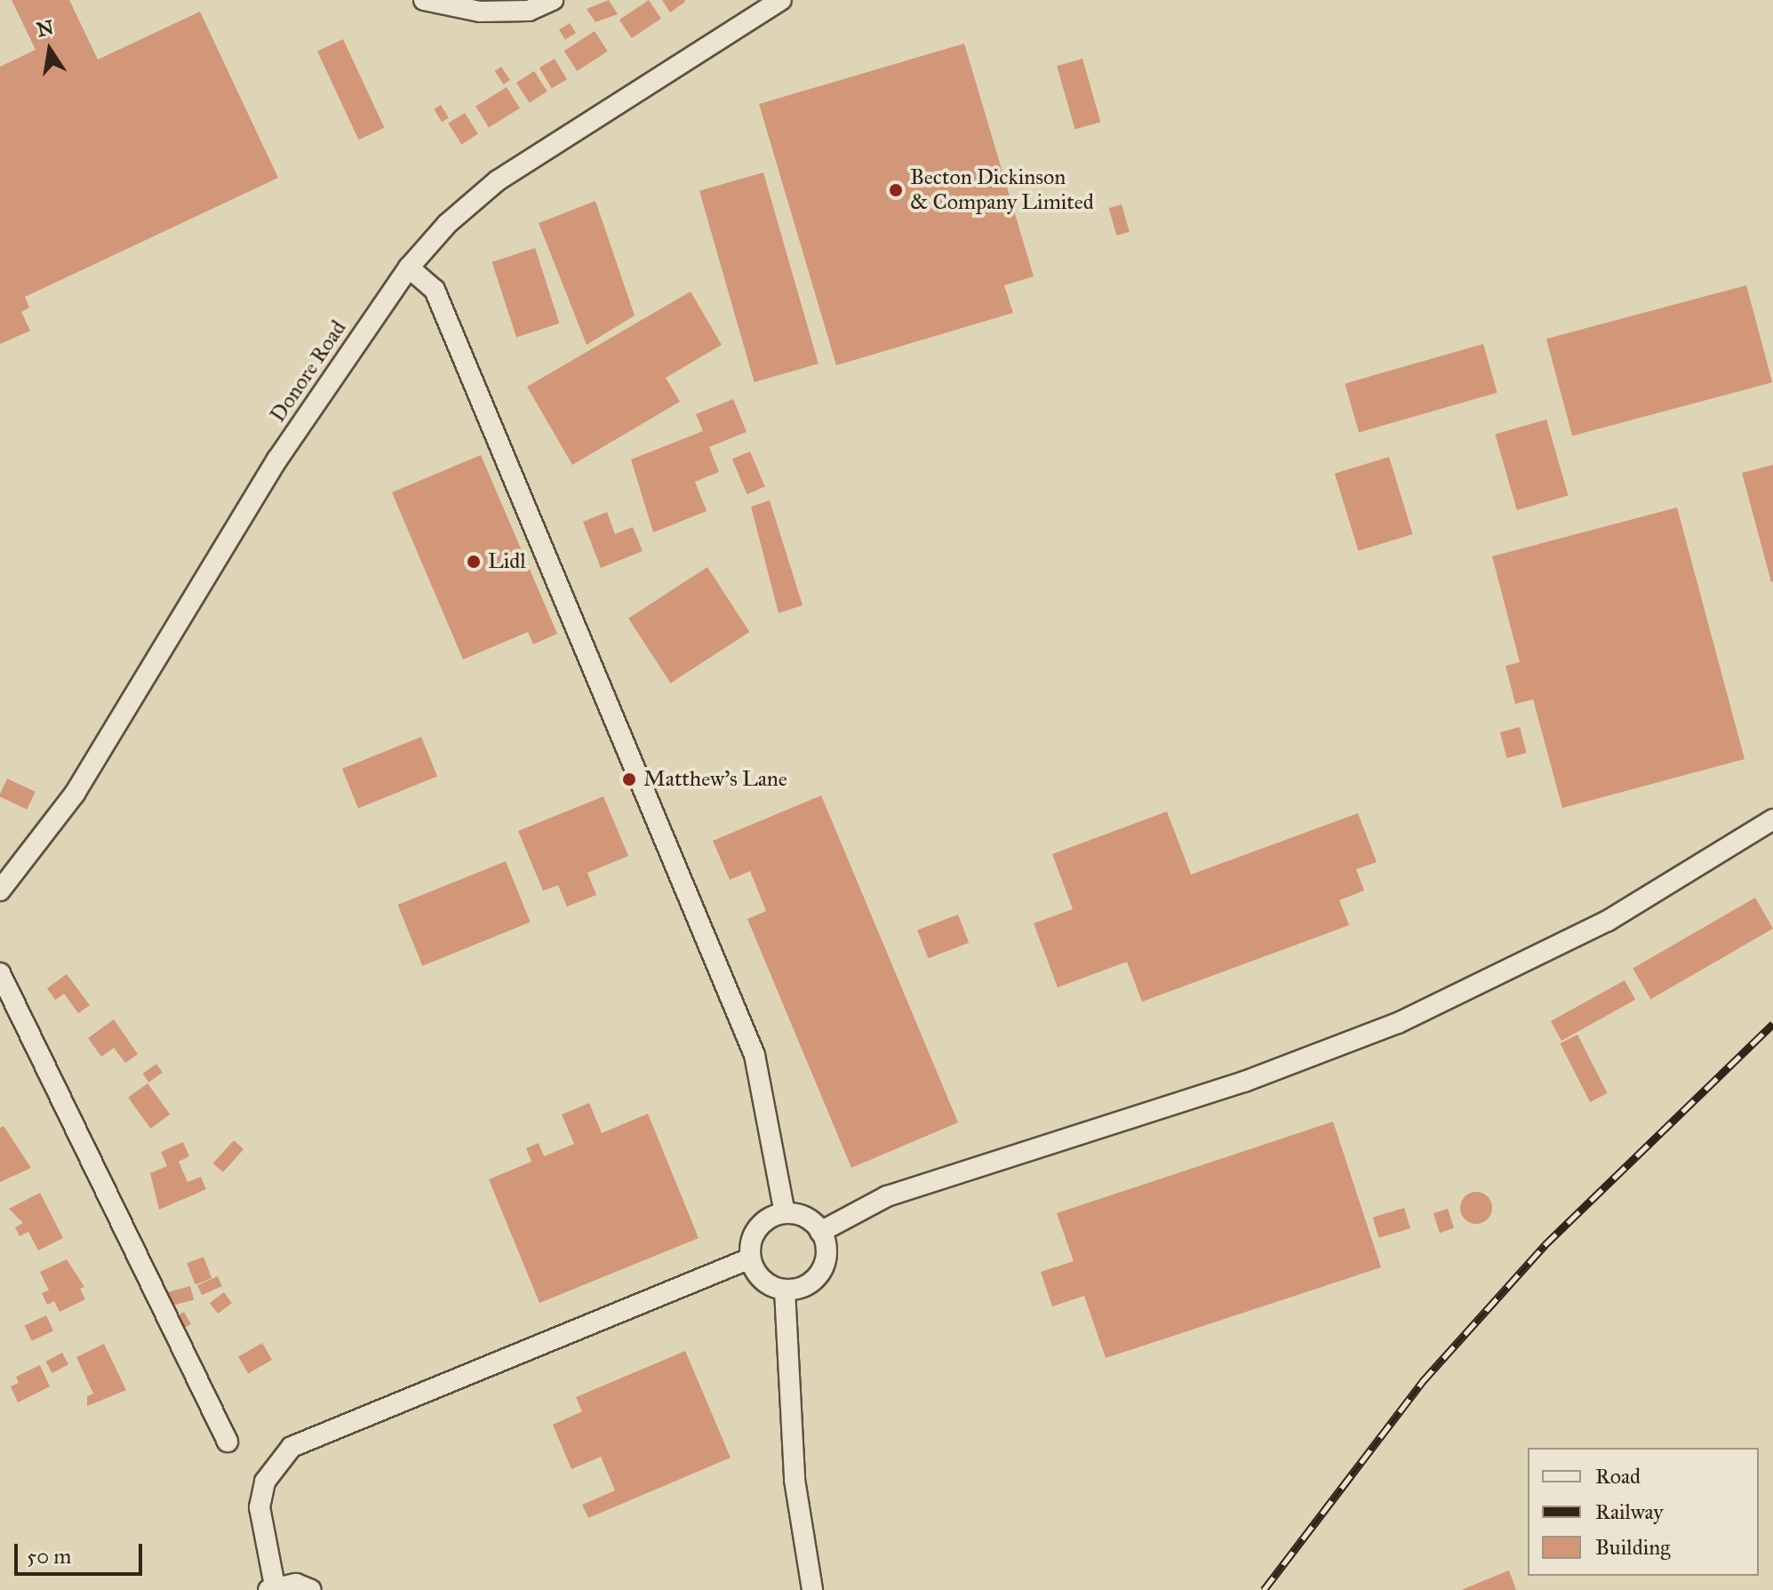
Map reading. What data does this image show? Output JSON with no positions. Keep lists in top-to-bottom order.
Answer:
{
  "streets": {
    "street": ["Donore Road"]
  },
  "places": ["Becton Dickinson & Company Limited", "Lidl", "Matthew's Lane"],
  "legend": ["Road", "Railway", "Building"],
  "scale_bar": "50 m",
  "north": "top"
}
